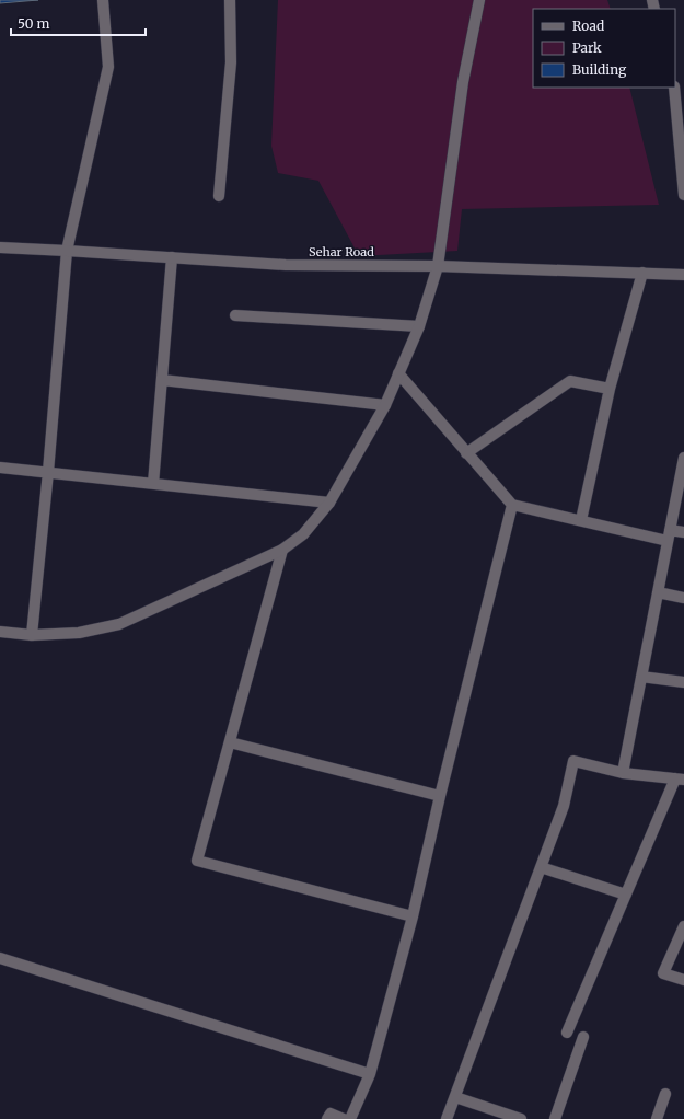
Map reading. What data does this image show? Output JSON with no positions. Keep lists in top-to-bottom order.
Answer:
{
  "streets": {
    "street": ["Sehar Road"]
  },
  "legend": ["Road", "Park", "Building"],
  "scale_bar": "50 m"
}
